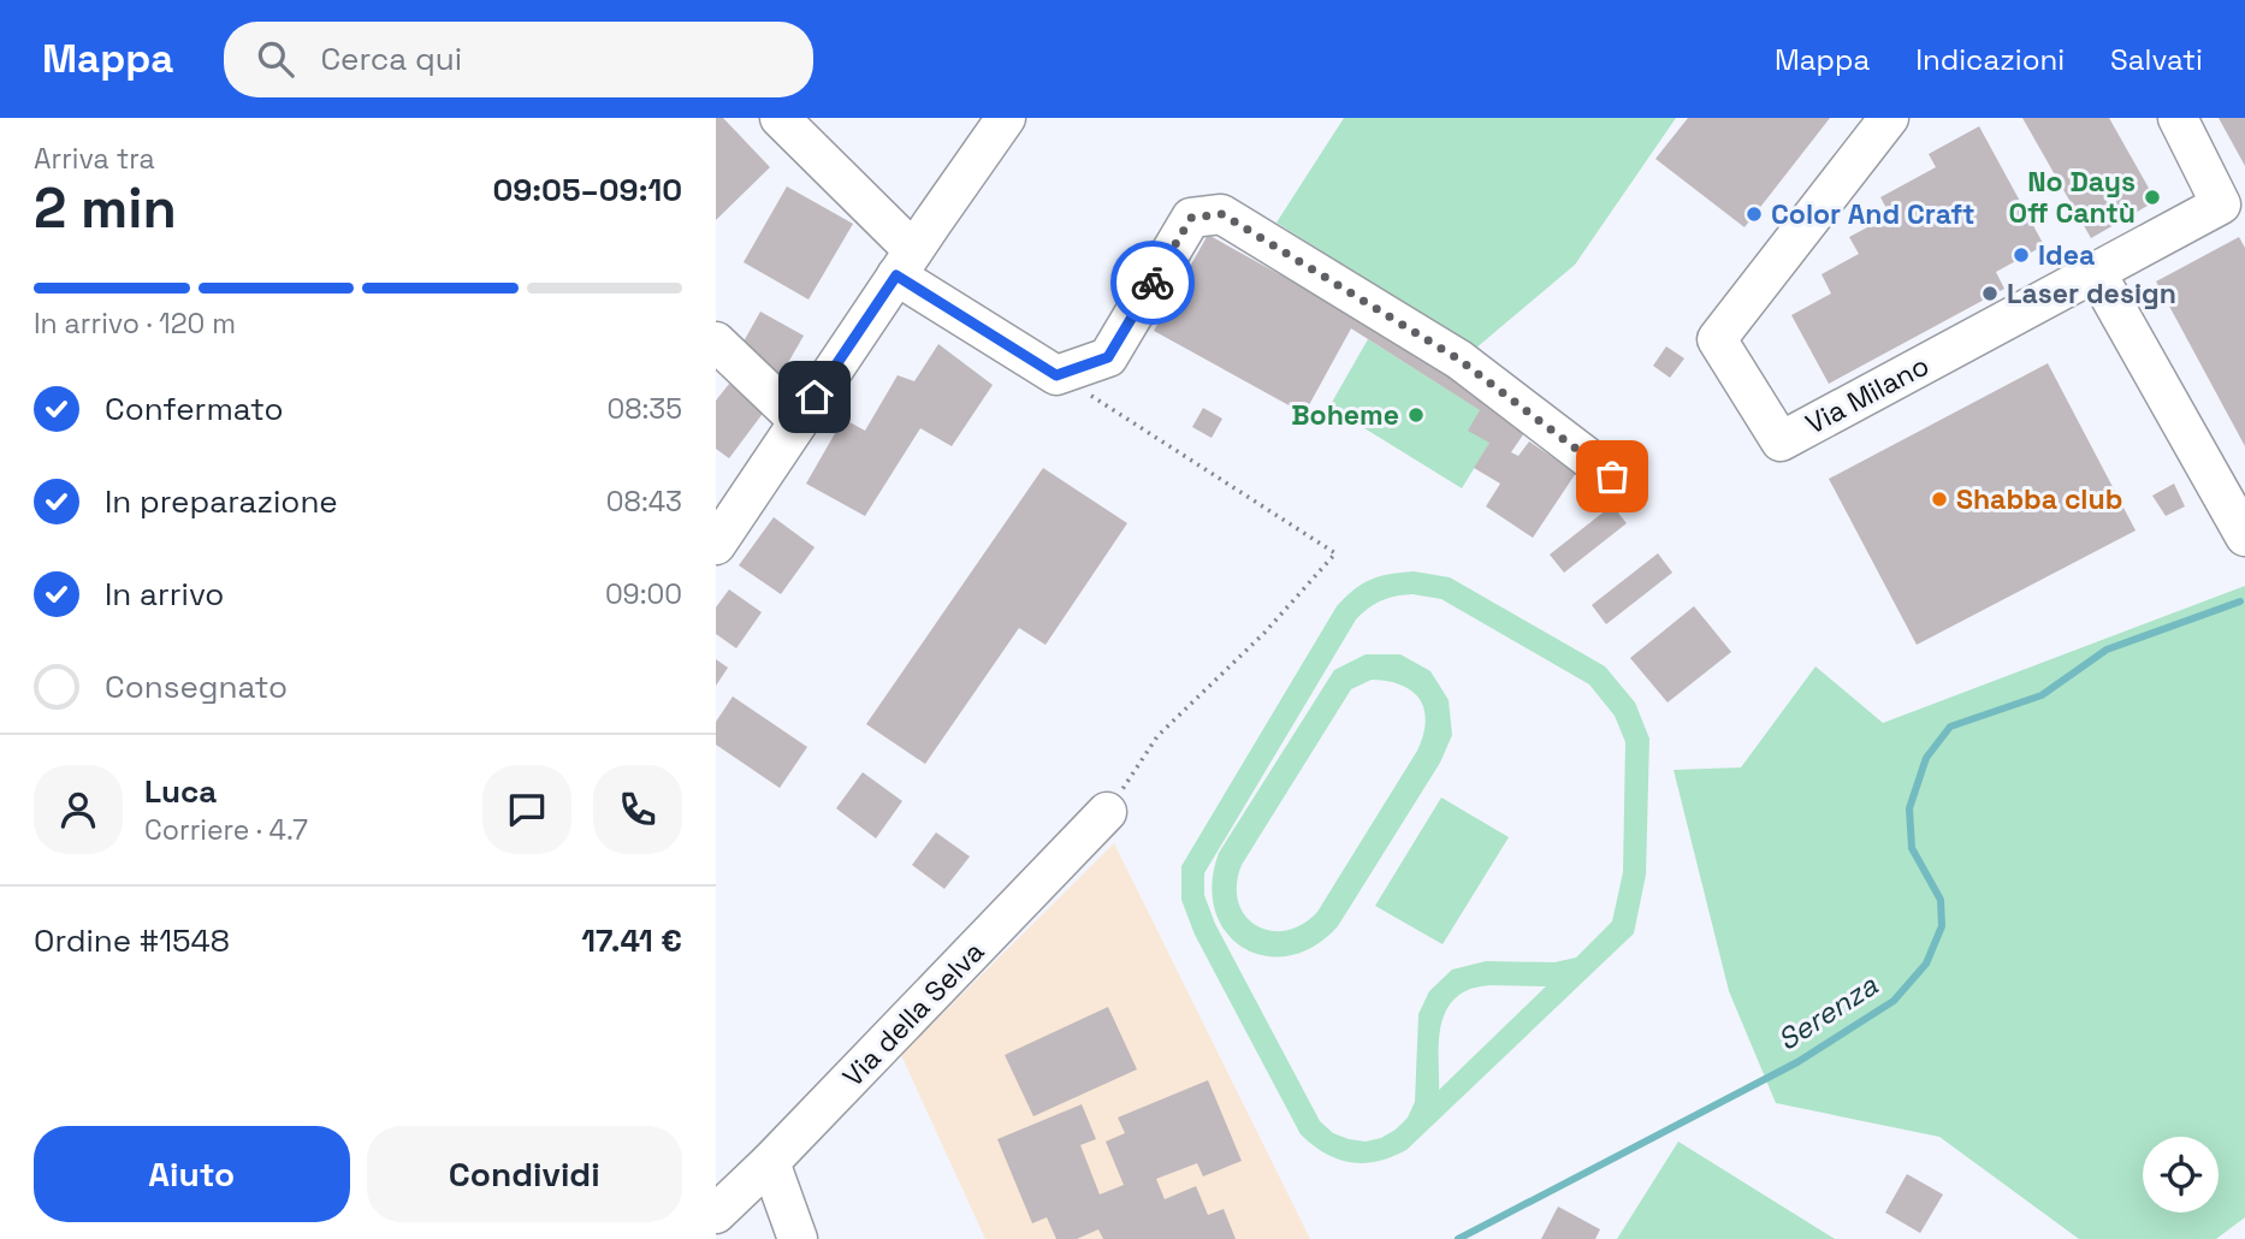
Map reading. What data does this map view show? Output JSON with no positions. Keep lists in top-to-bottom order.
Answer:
{
  "streets": {
    "street": ["Via Milano", "Via della Selva"]
  },
  "water": ["Serenza"],
  "places": [
    "No Days Off Cantù",
    "Color And Craft",
    "Idea",
    "Laser design",
    "Boheme",
    "Shabba club"
  ],
  "page": {
    "header": "Mappa",
    "search": "Cerca qui",
    "nav": ["Mappa", "Indicazioni", "Salvati"],
    "heading": ["2 min", "Arriva tra", "09:05–09:10"],
    "panel": [
      "Luca",
      "Corriere · 4.7",
      "Ordine #1548",
      "17.41 €"
    ],
    "bar": "In arrivo · 120 m",
    "list": [
      ["Confermato", "08:35"],
      ["In preparazione", "08:43"],
      ["In arrivo", "09:00"],
      "Consegnato"
    ],
    "buttons": ["Aiuto", "Condividi"]
  }
}
